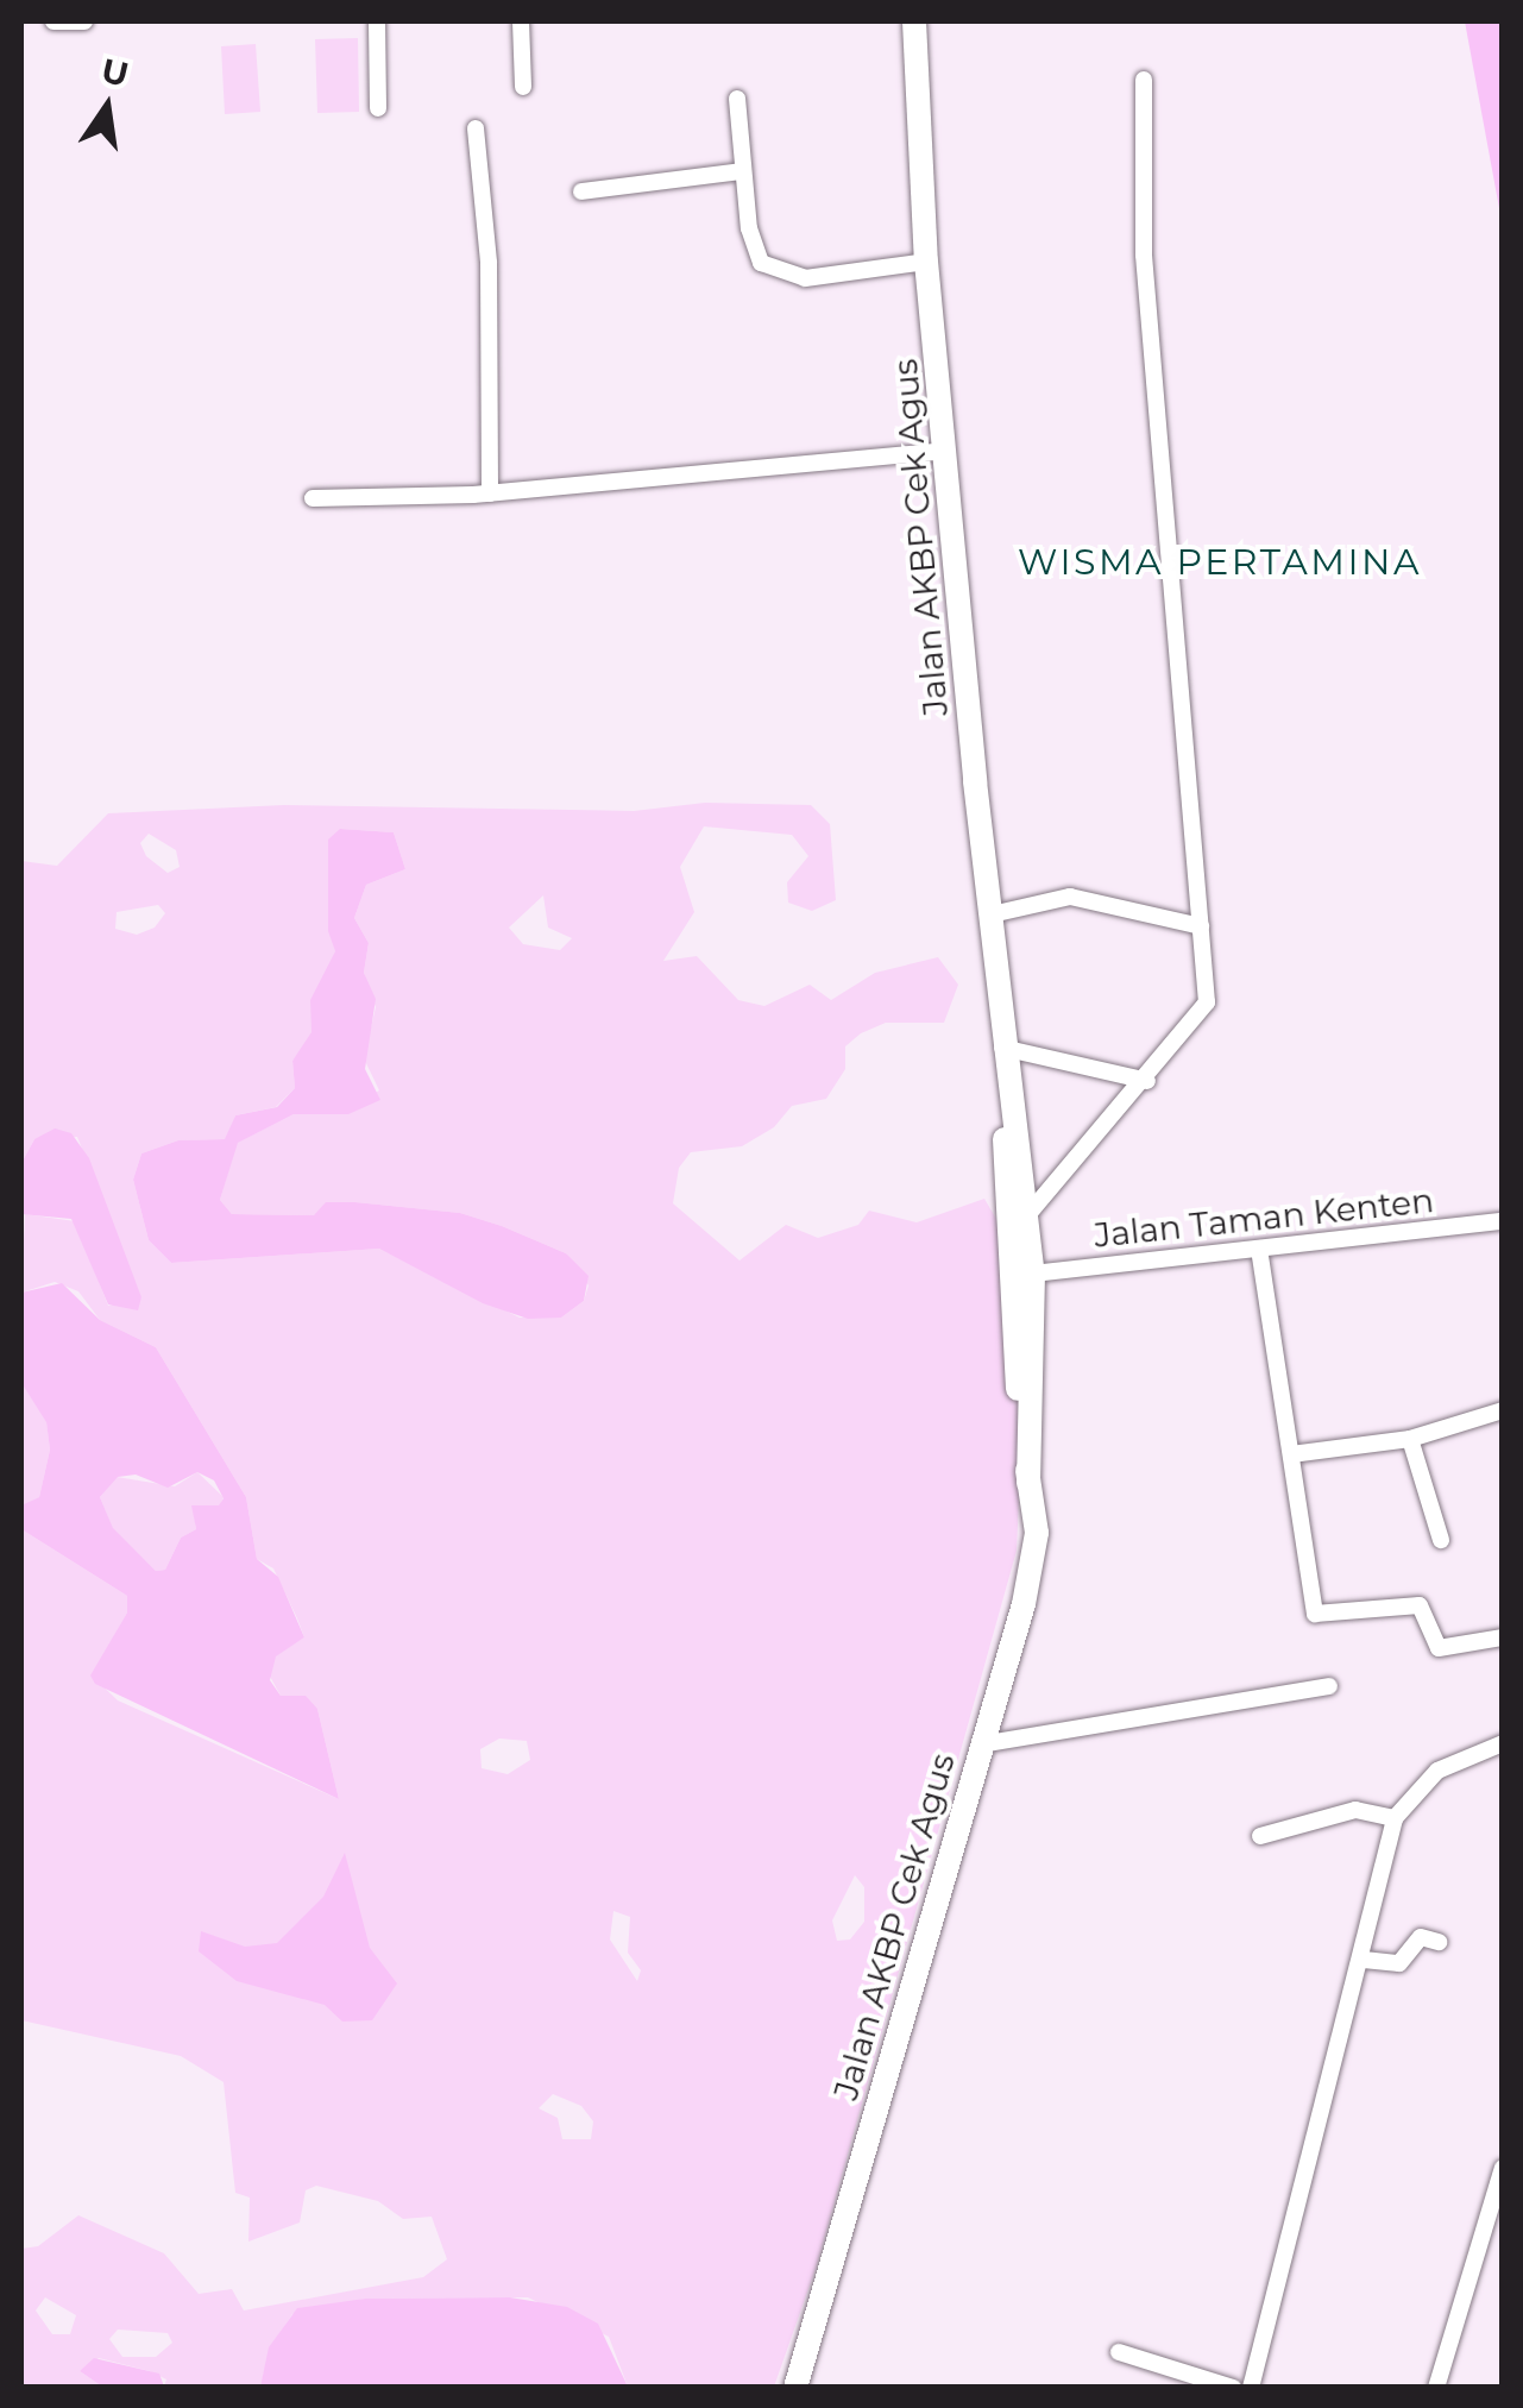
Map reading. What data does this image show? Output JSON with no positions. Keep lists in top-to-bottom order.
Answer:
{
  "streets": {
    "main road": ["Jalan AKBP Cek Agus"],
    "street": ["Jalan Taman Kenten"]
  },
  "crossings": [
    ["Jalan AKBP Cek Agus", "Jalan Taman Kenten"]
  ],
  "districts": ["WISMA PERTAMINA"],
  "north": "top"
}
